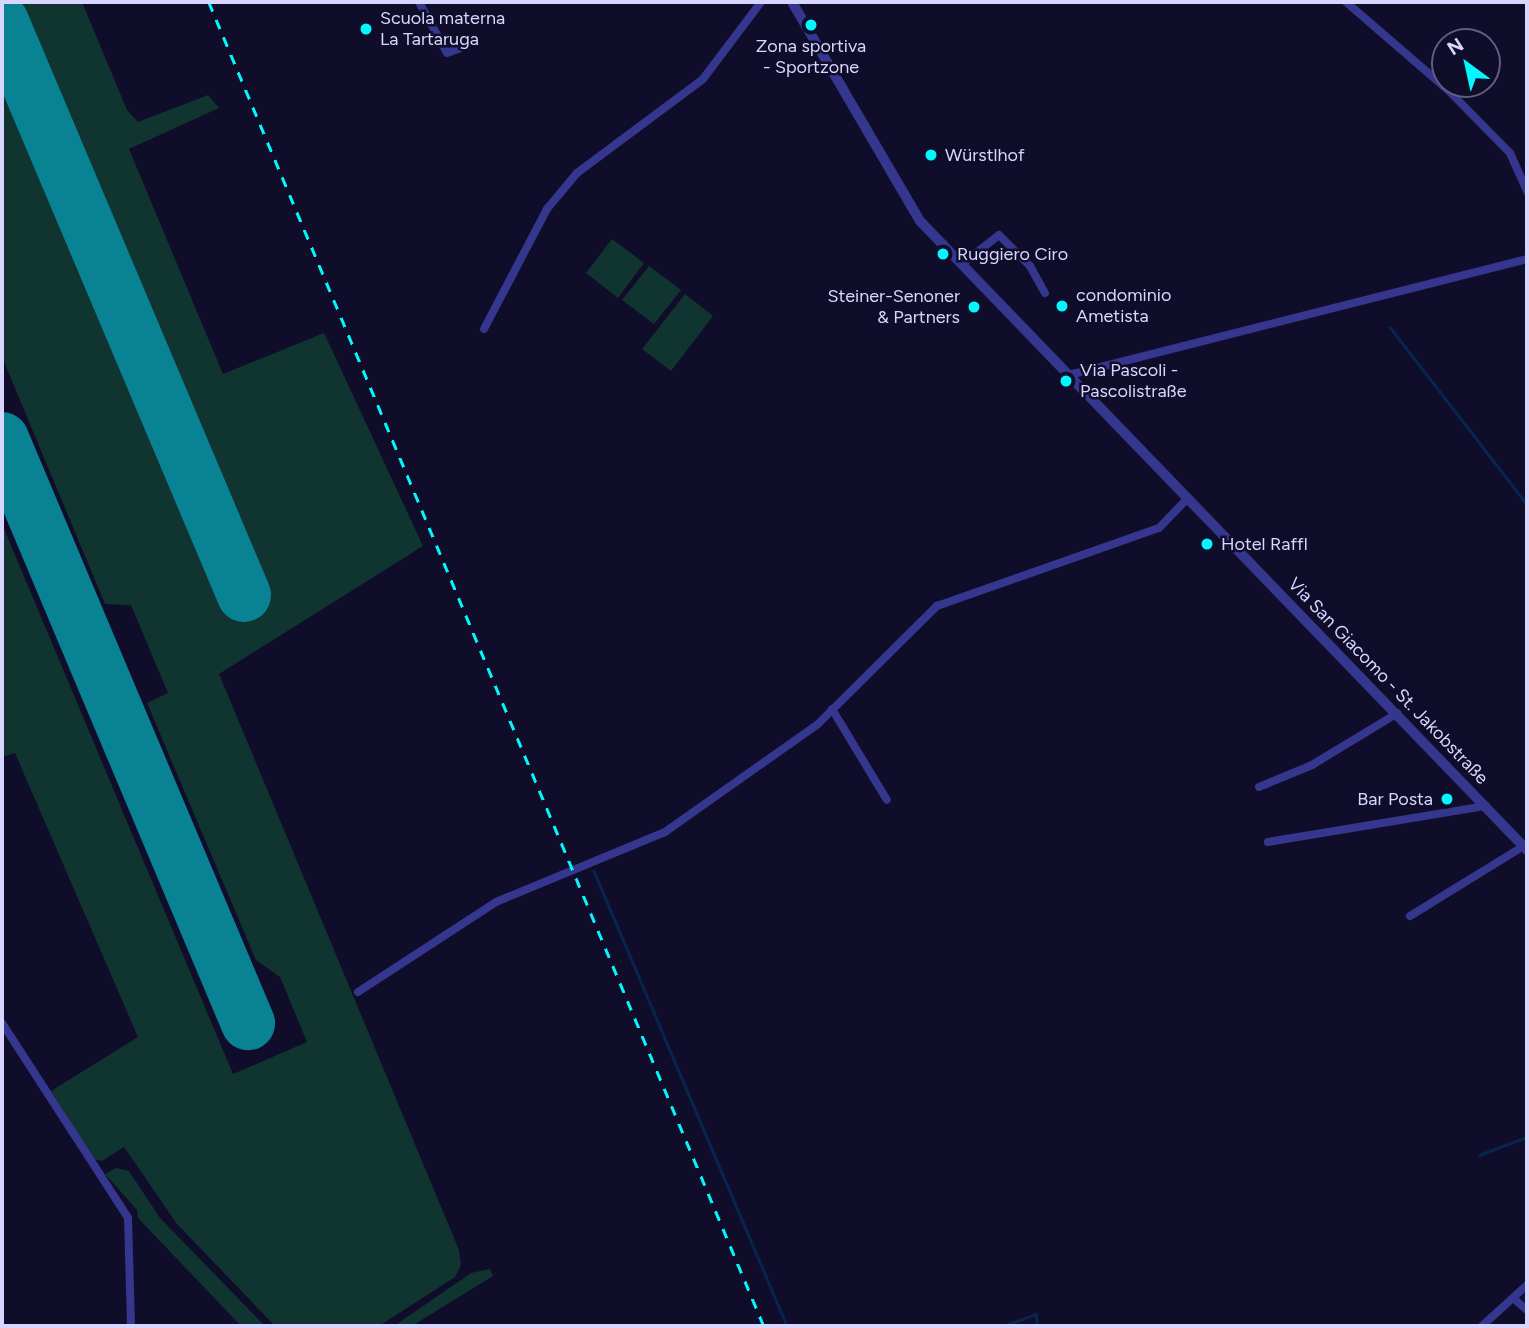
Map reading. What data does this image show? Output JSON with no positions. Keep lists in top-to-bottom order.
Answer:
{
  "streets": {
    "street": ["Via San Giacomo - St. Jakobstraße"]
  },
  "places": [
    "Zona sportiva - Sportzone",
    "Scuola materna La Tartaruga",
    "Würstlhof",
    "Ruggiero Ciro",
    "condominio Ametista",
    "Steiner-Senoner & Partners",
    "Via Pascoli - Pascolistraße",
    "Hotel Raffl",
    "Bar Posta"
  ],
  "north": "top left"
}
